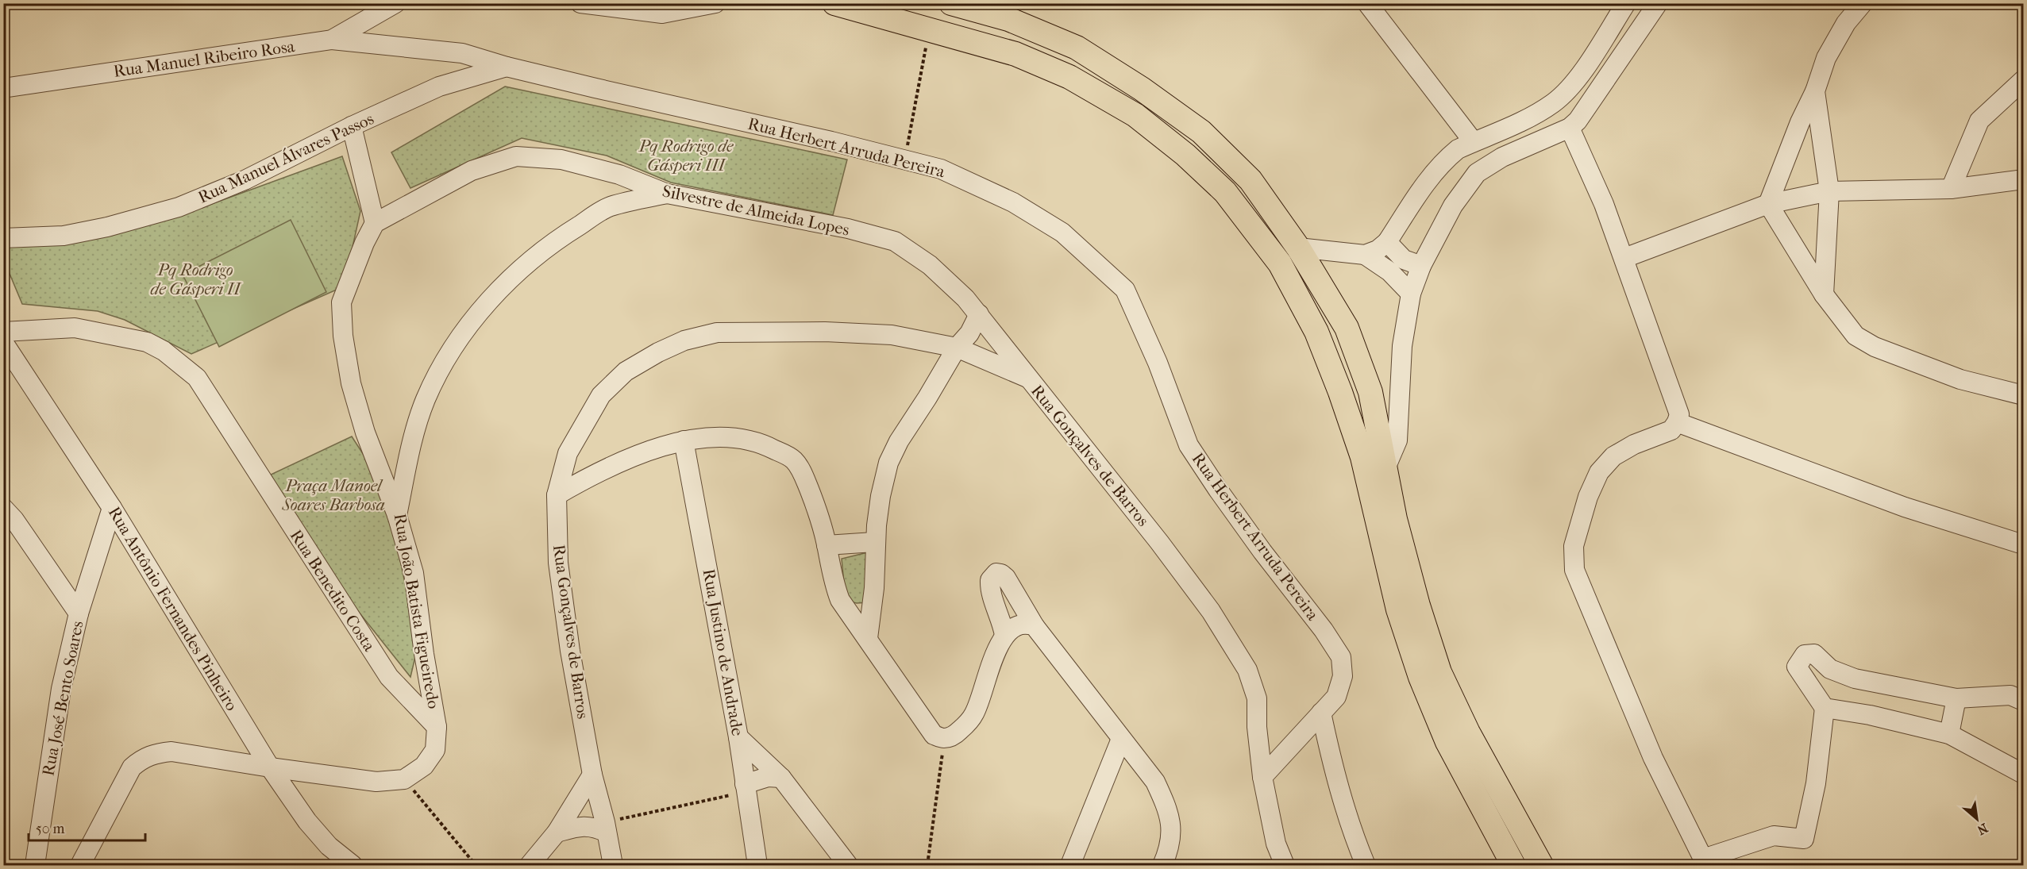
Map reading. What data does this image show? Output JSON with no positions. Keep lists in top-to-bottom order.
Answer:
{
  "streets": {
    "street": [
      "Rua Manuel Ribeiro Rosa",
      "Rua Herbert Arruda Pereira",
      "Rua Manuel Álvares Passos",
      "Silvestre de Almeida Lopes",
      "Rua Gonçalves de Barros",
      "Rua Benedito Costa",
      "Rua Antônio Fernandes Pinheiro",
      "Rua João Batista Figueiredo",
      "Rua Justino de Andrade",
      "Rua José Bento Soares"
    ]
  },
  "crossings": [
    ["Rua Manuel Ribeiro Rosa", "Rua Herbert Arruda Pereira"],
    ["Rua Herbert Arruda Pereira", "Rua Manuel Álvares Passos"],
    ["Rua Herbert Arruda Pereira", "Rua Gonçalves de Barros"],
    ["Silvestre de Almeida Lopes", "Rua Gonçalves de Barros"],
    ["Silvestre de Almeida Lopes", "Rua João Batista Figueiredo"],
    ["Rua Benedito Costa", "Rua João Batista Figueiredo"],
    ["Rua Antônio Fernandes Pinheiro", "Rua João Batista Figueiredo"],
    ["Rua Antônio Fernandes Pinheiro", "Rua José Bento Soares"]
  ],
  "parks": ["Pq Rodrigo de Gásperi III", "Pq Rodrigo de Gásperi II", "Praça Manoel Soares Barbosa"],
  "scale_bar": "50 m",
  "north": "bottom right"
}
